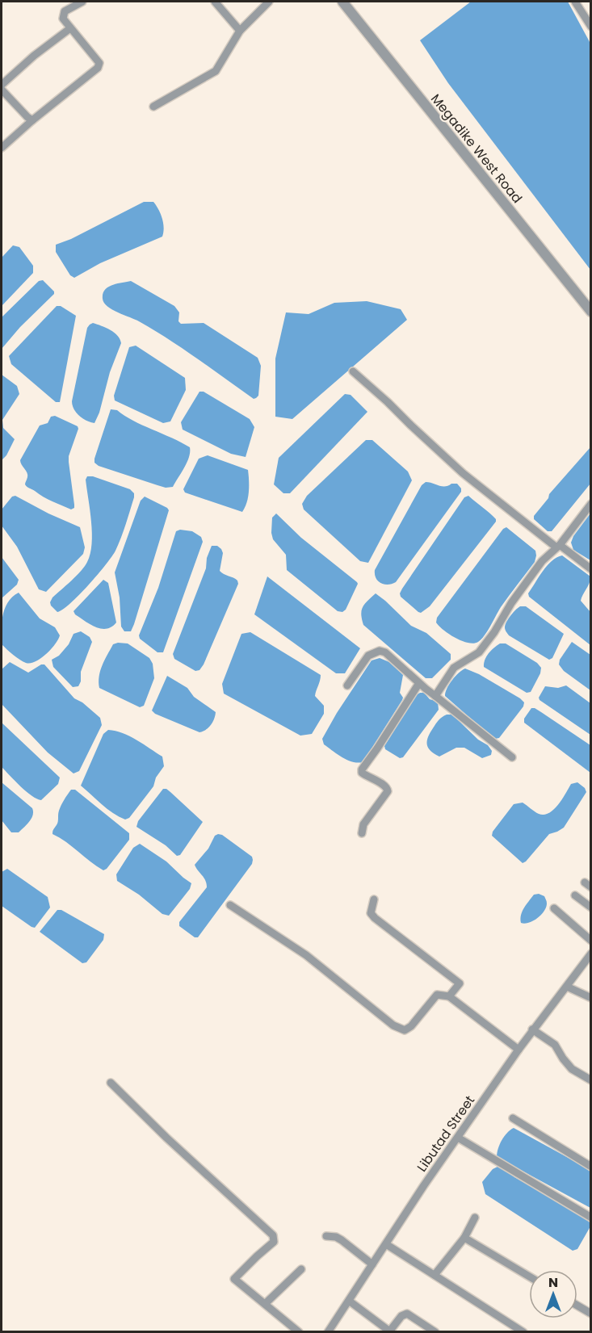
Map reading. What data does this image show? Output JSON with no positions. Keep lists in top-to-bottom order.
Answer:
{
  "streets": {
    "street": ["Megadike West Road", "Libutad Street"]
  },
  "north": "top"
}
